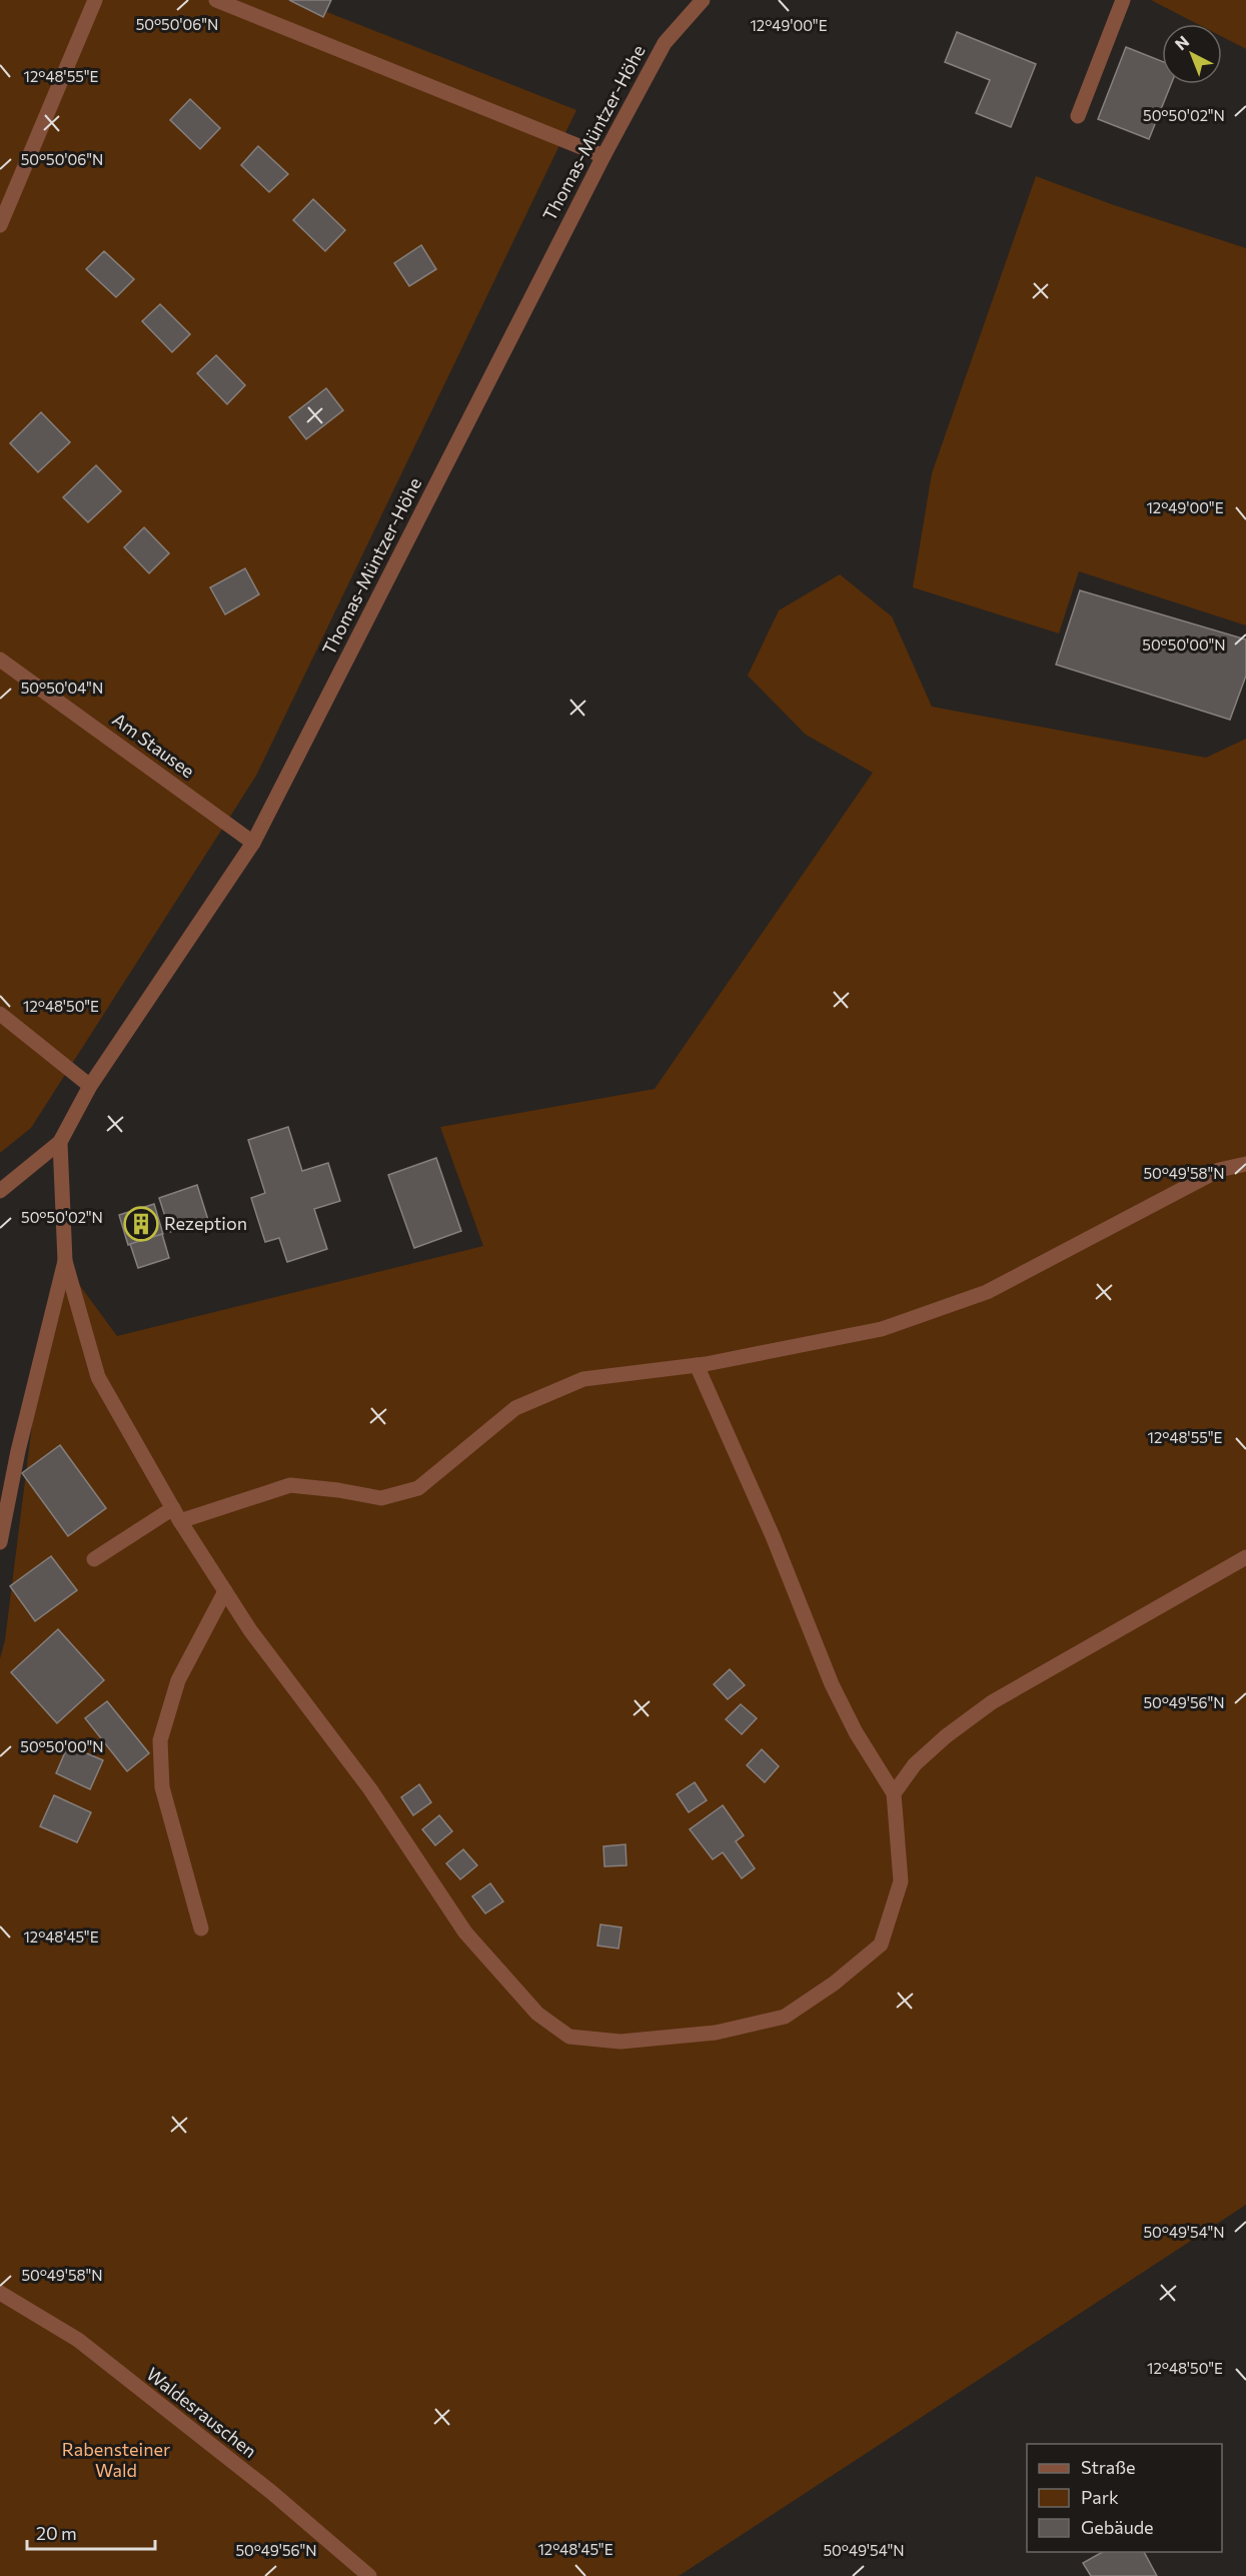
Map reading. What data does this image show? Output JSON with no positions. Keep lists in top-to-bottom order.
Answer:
{
  "streets": {
    "street": ["Thomas-Müntzer-Höhe", "Am Stausee", "Waldesrauschen"]
  },
  "crossings": [
    ["Thomas-Müntzer-Höhe", "Am Stausee"]
  ],
  "parks": ["Rabensteiner Wald"],
  "places": {
    "building": ["Rezeption"]
  },
  "legend": ["Straße", "Park", "Gebäude"],
  "scale_bar": "20 m",
  "north": "top left",
  "coordinates": [
    "50°50'06\"N",
    "12°49'00\"E",
    "12°48'55\"E",
    "50°50'02\"N",
    "50°50'00\"N",
    "50°50'04\"N",
    "12°48'50\"E",
    "50°49'58\"N",
    "50°49'56\"N",
    "12°48'45\"E",
    "50°49'54\"N"
  ]
}
